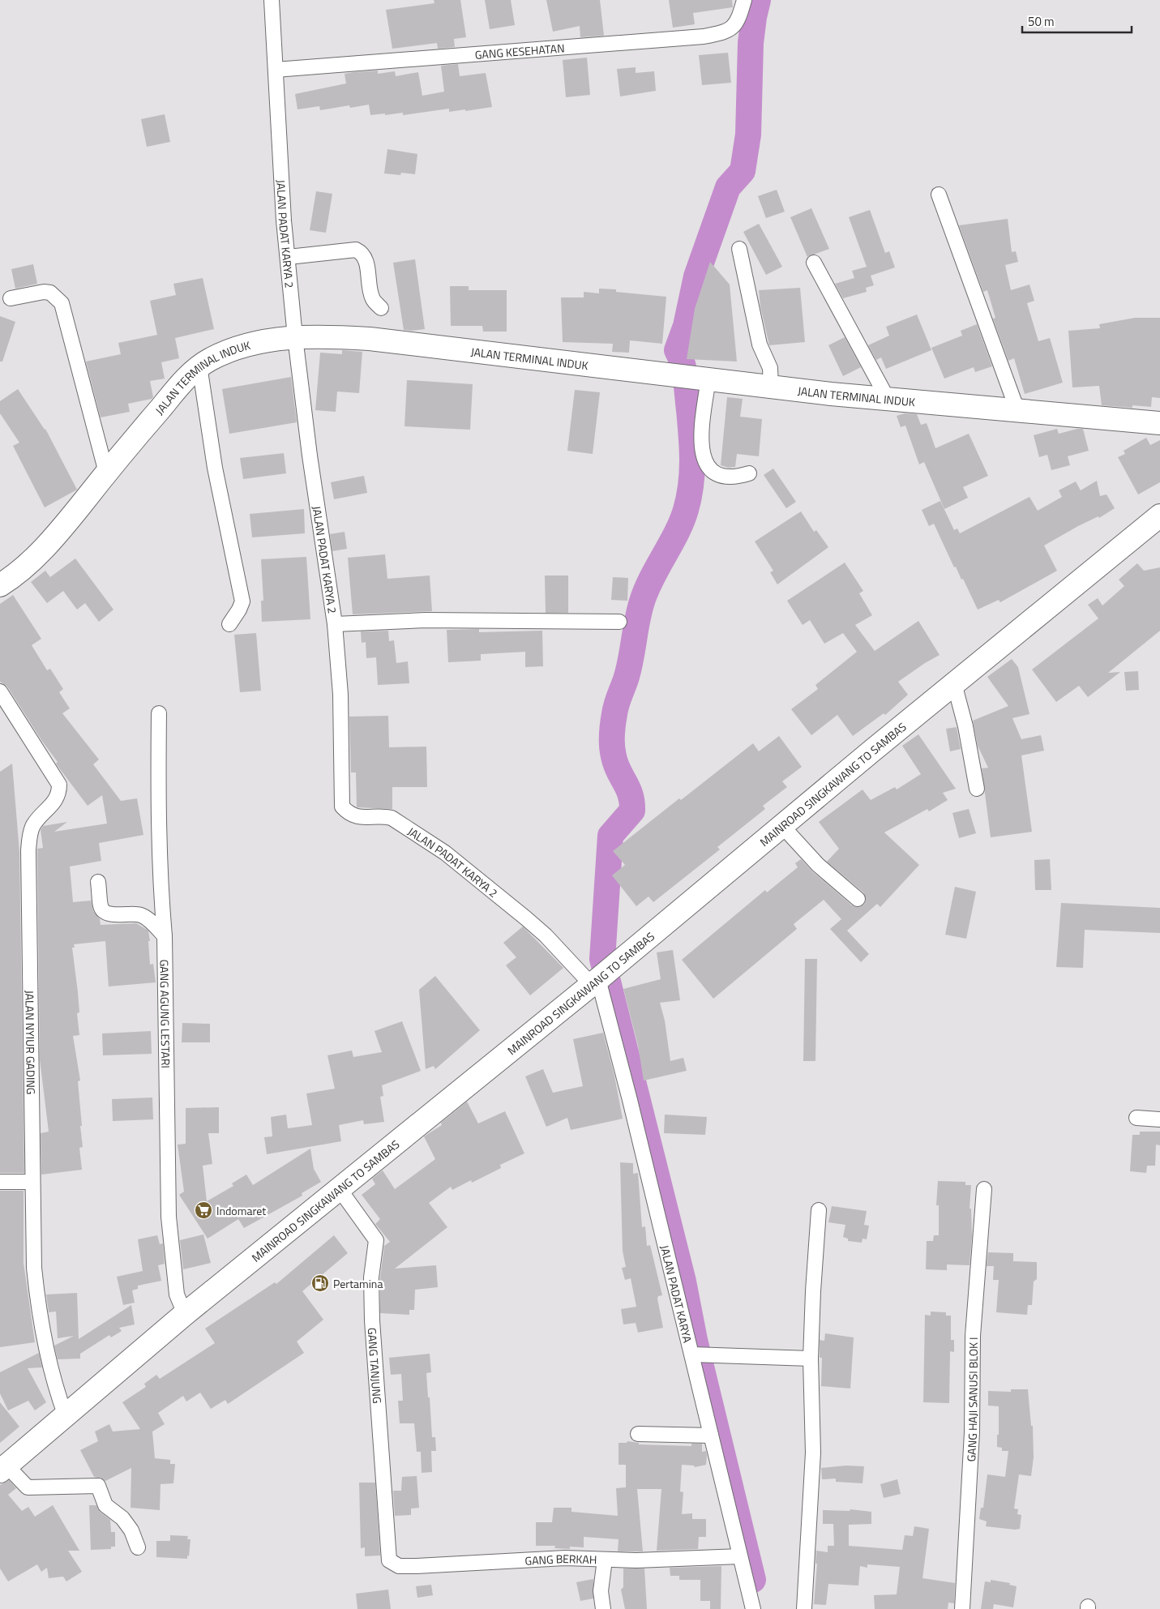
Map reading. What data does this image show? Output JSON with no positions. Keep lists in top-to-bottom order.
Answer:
{
  "streets": {
    "main road": ["JALAN TERMINAL INDUK", "MAINROAD SINGKAWANG TO SAMBAS"],
    "street": [
      "GANG KESEHATAN",
      "JALAN PADAT KARYA 2",
      "GANG AGUNG LESTARI",
      "JALAN NYIUR GADING",
      "JALAN PADAT KARYA",
      "GANG TANJUNG",
      "GANG HAJI SANUSI BLOK I",
      "GANG BERKAH"
    ]
  },
  "crossings": [
    ["GANG KESEHATAN", "JALAN PADAT KARYA 2"],
    ["JALAN PADAT KARYA 2", "JALAN TERMINAL INDUK"],
    ["JALAN PADAT KARYA 2", "MAINROAD SINGKAWANG TO SAMBAS"],
    ["JALAN PADAT KARYA 2", "JALAN PADAT KARYA"],
    ["MAINROAD SINGKAWANG TO SAMBAS", "GANG AGUNG LESTARI"],
    ["MAINROAD SINGKAWANG TO SAMBAS", "JALAN NYIUR GADING"],
    ["MAINROAD SINGKAWANG TO SAMBAS", "JALAN PADAT KARYA"],
    ["MAINROAD SINGKAWANG TO SAMBAS", "GANG TANJUNG"],
    ["JALAN PADAT KARYA", "GANG BERKAH"],
    ["GANG TANJUNG", "GANG BERKAH"]
  ],
  "places": {
    "supermarket": ["Indomaret"],
    "fuel station": ["Pertamina"]
  },
  "scale_bar": "50 m"
}
